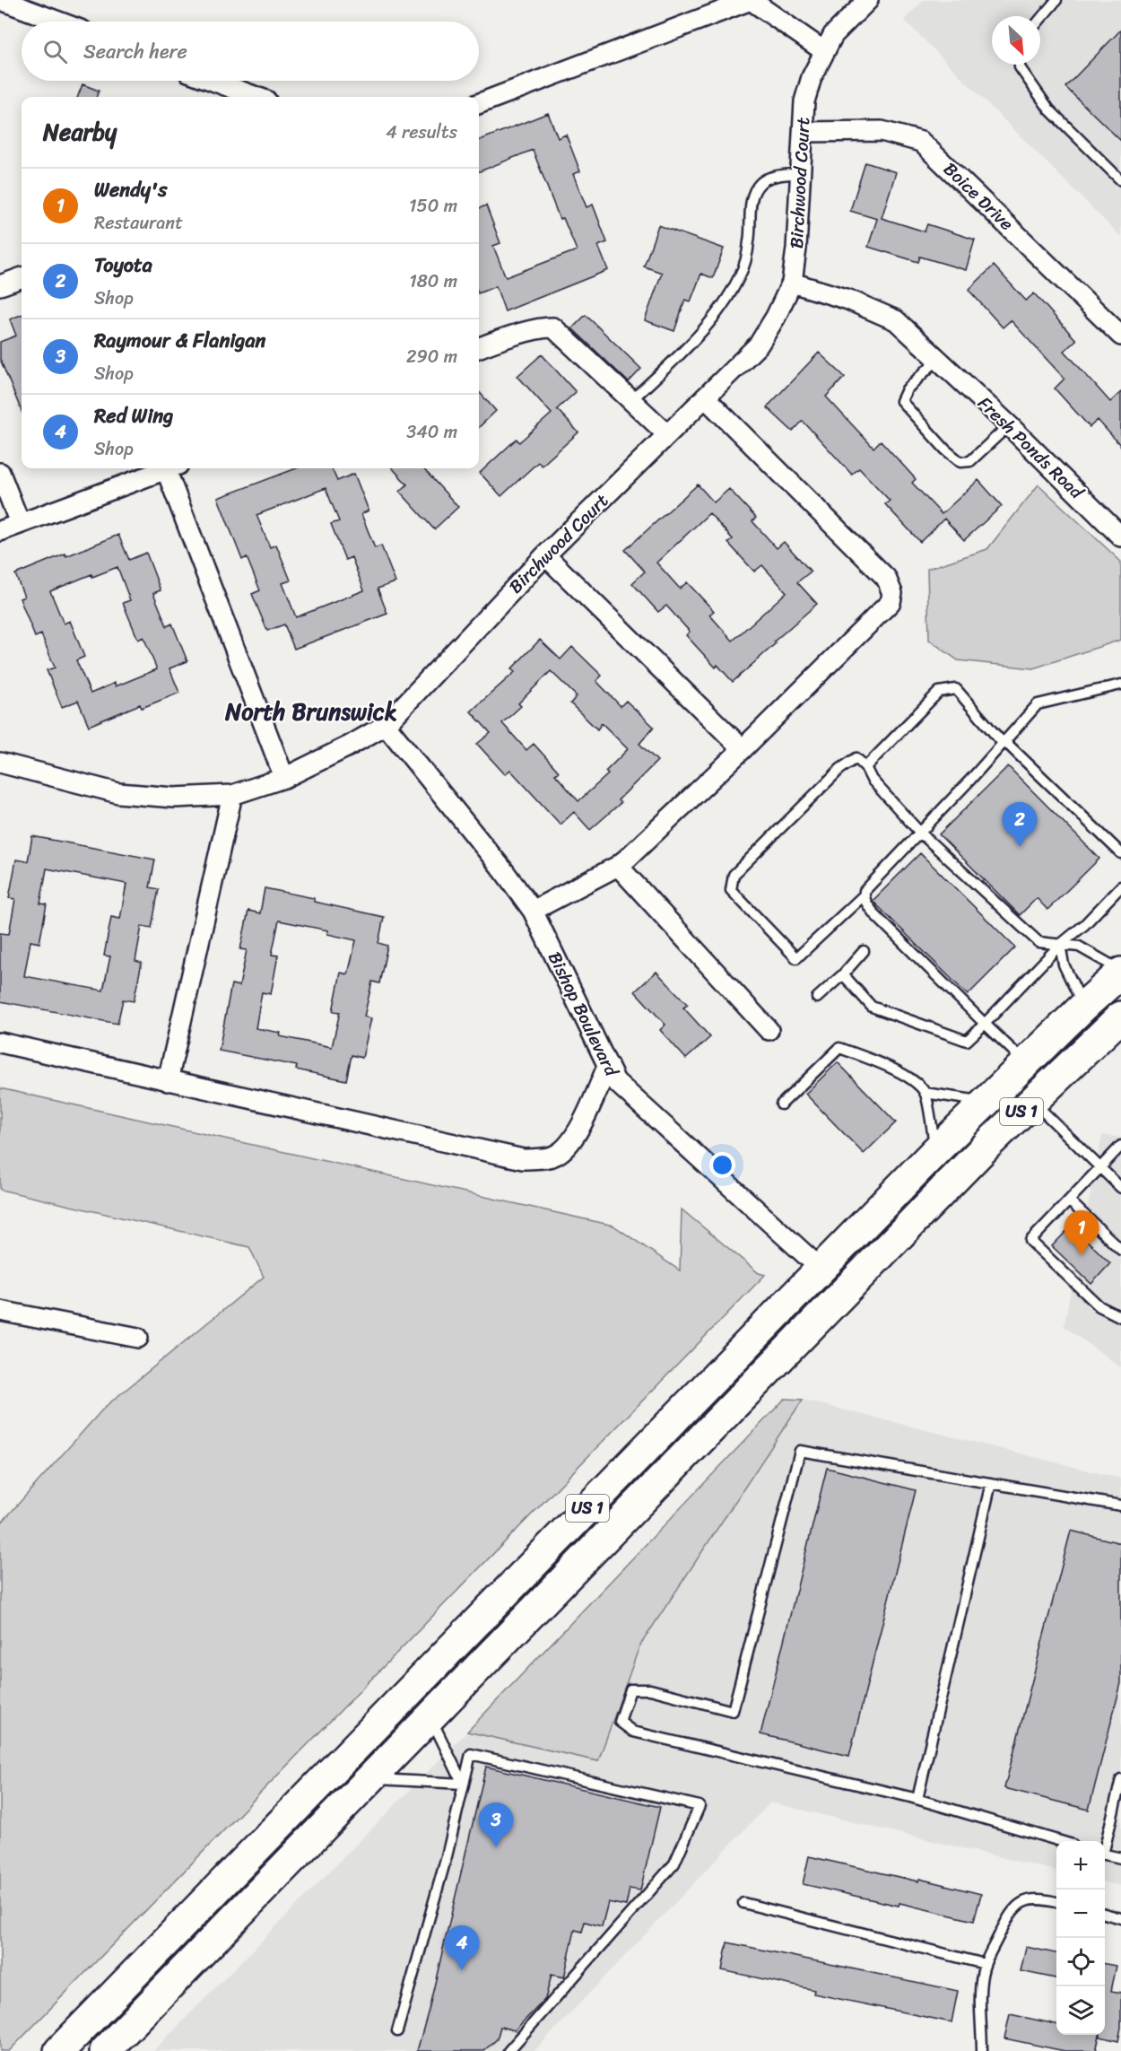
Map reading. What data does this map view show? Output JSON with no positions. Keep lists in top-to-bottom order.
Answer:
{
  "streets": {
    "highway": ["US 1"],
    "street": [
      "Birchwood Court",
      "Boice Drive",
      "Fresh Ponds Road",
      "Bishop Boulevard"
    ]
  },
  "crossings": [
    ["Birchwood Court", "Boice Drive"],
    ["Birchwood Court", "Bishop Boulevard"],
    ["Bishop Boulevard", "US 1"]
  ],
  "districts": ["North Brunswick"],
  "north": "bottom right",
  "page": {
    "search": "Search here",
    "heading": ["Nearby", "4 results"],
    "list": [
      {
        "mark": "1",
        "name": "Wendy's",
        "note": "Restaurant",
        "value": "150 m"
      },
      {
        "mark": "2",
        "name": "Toyota",
        "note": "Shop",
        "value": "180 m"
      },
      {
        "mark": "3",
        "name": "Raymour & Flanigan",
        "note": "Shop",
        "value": "290 m"
      },
      {
        "mark": "4",
        "name": "Red Wing",
        "note": "Shop",
        "value": "340 m"
      }
    ],
    "pins": [
      "2",
      "1",
      "3",
      "4"
    ],
    "map_buttons": ["+", "−"]
  }
}
